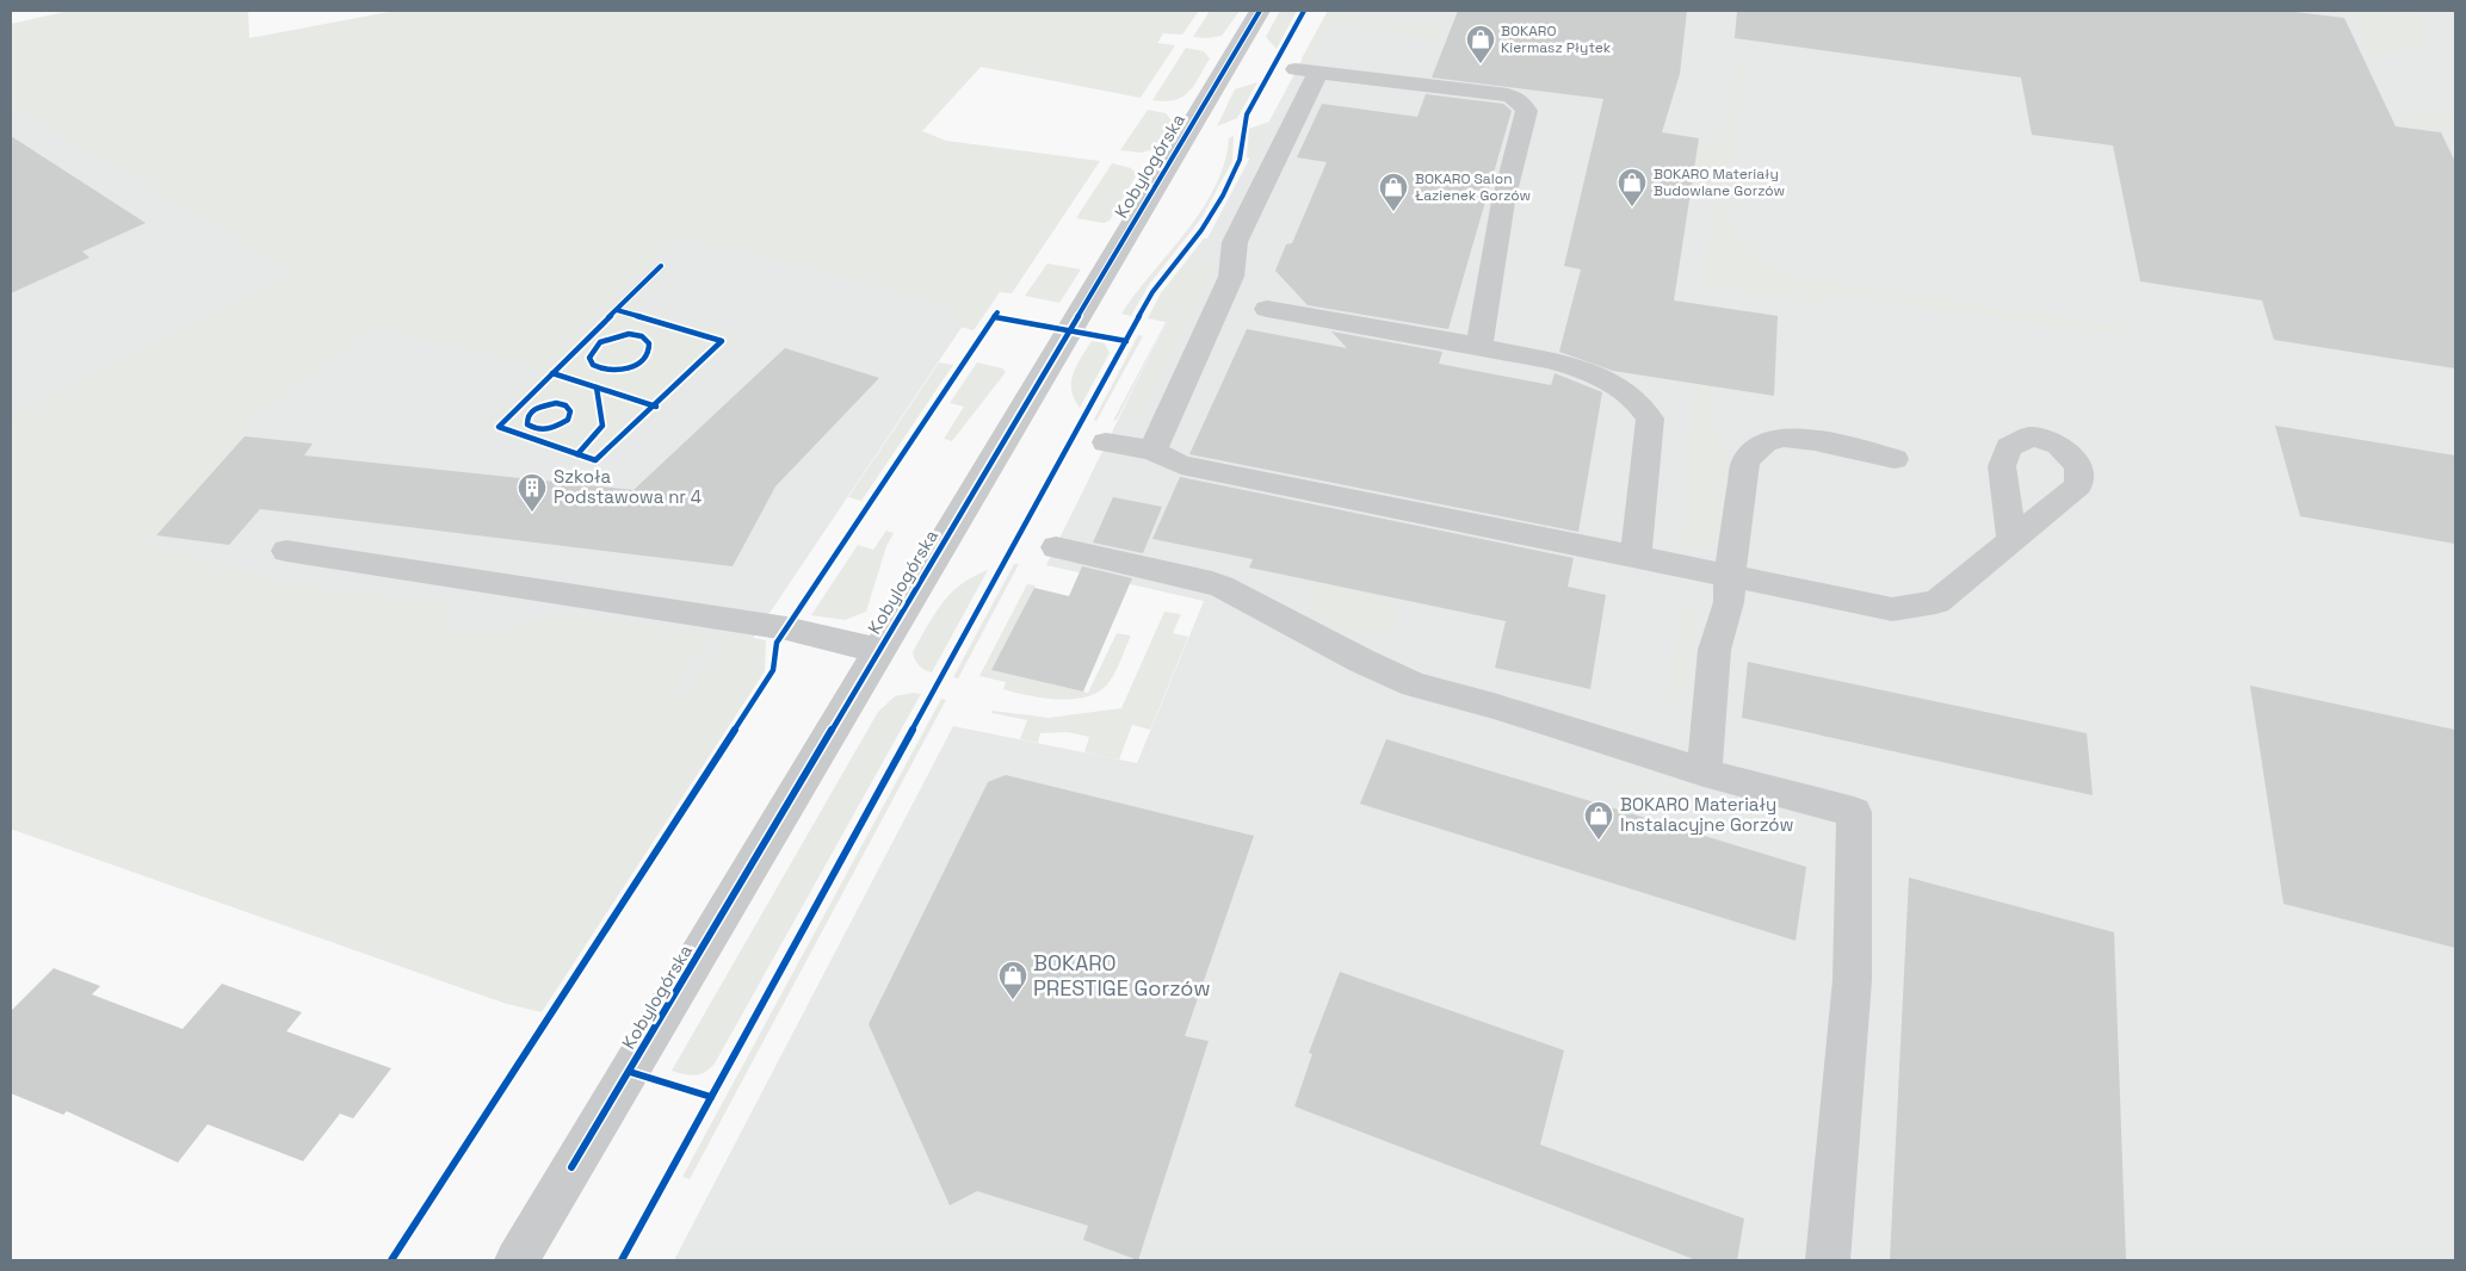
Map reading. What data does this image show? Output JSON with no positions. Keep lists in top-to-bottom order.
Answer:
{
  "streets": {
    "street": ["Kobylogórska"]
  },
  "places": {
    "shop": [
      "BOKARO Kiermasz Płytek",
      "BOKARO Materiały Budowlane Gorzów",
      "BOKARO Salon Łazienek Gorzów",
      "BOKARO Materiały Instalacyjne Gorzów",
      "BOKARO PRESTIGE Gorzów"
    ],
    "building": ["Szkoła Podstawowa nr 4"]
  }
}
